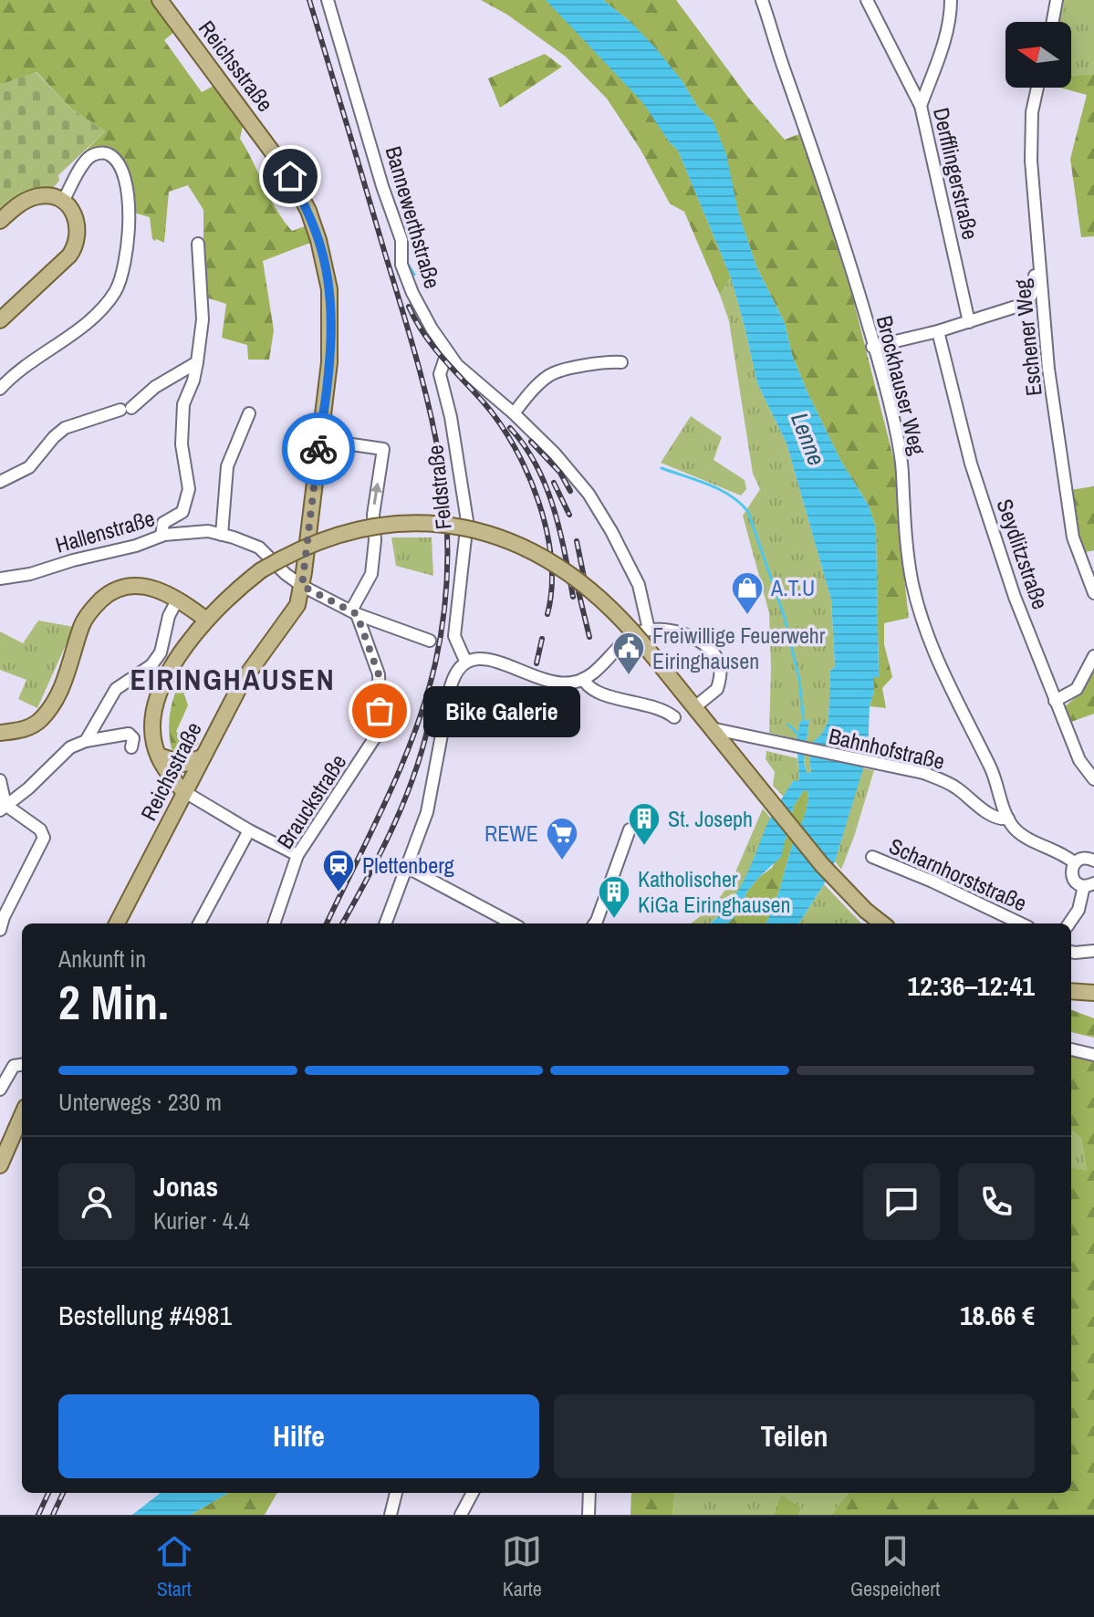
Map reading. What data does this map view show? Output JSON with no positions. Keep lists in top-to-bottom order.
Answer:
{
  "streets": {
    "main road": ["Reichsstraße"],
    "street": [
      "Derfflingerstraße",
      "Bannewerthstraße",
      "Eschener Weg",
      "Brockhauser Weg",
      "Feldstraße",
      "Hallenstraße",
      "Seydlitzstraße",
      "Bahnhofstraße",
      "Brauckstraße",
      "Scharnhorststraße"
    ]
  },
  "crossings": [
    ["Reichsstraße", "Hallenstraße"],
    ["Bannewerthstraße", "Feldstraße"],
    ["Brockhauser Weg", "Bahnhofstraße"],
    ["Hallenstraße", "Brauckstraße"]
  ],
  "districts": ["EIRINGHAUSEN"],
  "water": ["Lenne"],
  "places": {
    "shop": ["A.T.U"],
    "public building": ["Freiwillige Feuerwehr Eiringhausen"],
    "other": ["Bike Galerie"],
    "building": ["St. Joseph", "Katholischer KiGa Eiringhausen"],
    "supermarket": ["REWE"],
    "station": ["Plettenberg"]
  },
  "north": "left",
  "page": {
    "bubble": "Bike Galerie",
    "heading": ["2 Min.", "Ankunft in", "12:36–12:41"],
    "panel": [
      "Jonas",
      "Kurier · 4.4",
      "Bestellung #4981",
      "18.66 €"
    ],
    "bar": "Unterwegs · 230 m",
    "buttons": ["Hilfe", "Teilen"],
    "tabs": ["Start", "Karte", "Gespeichert"]
  }
}
